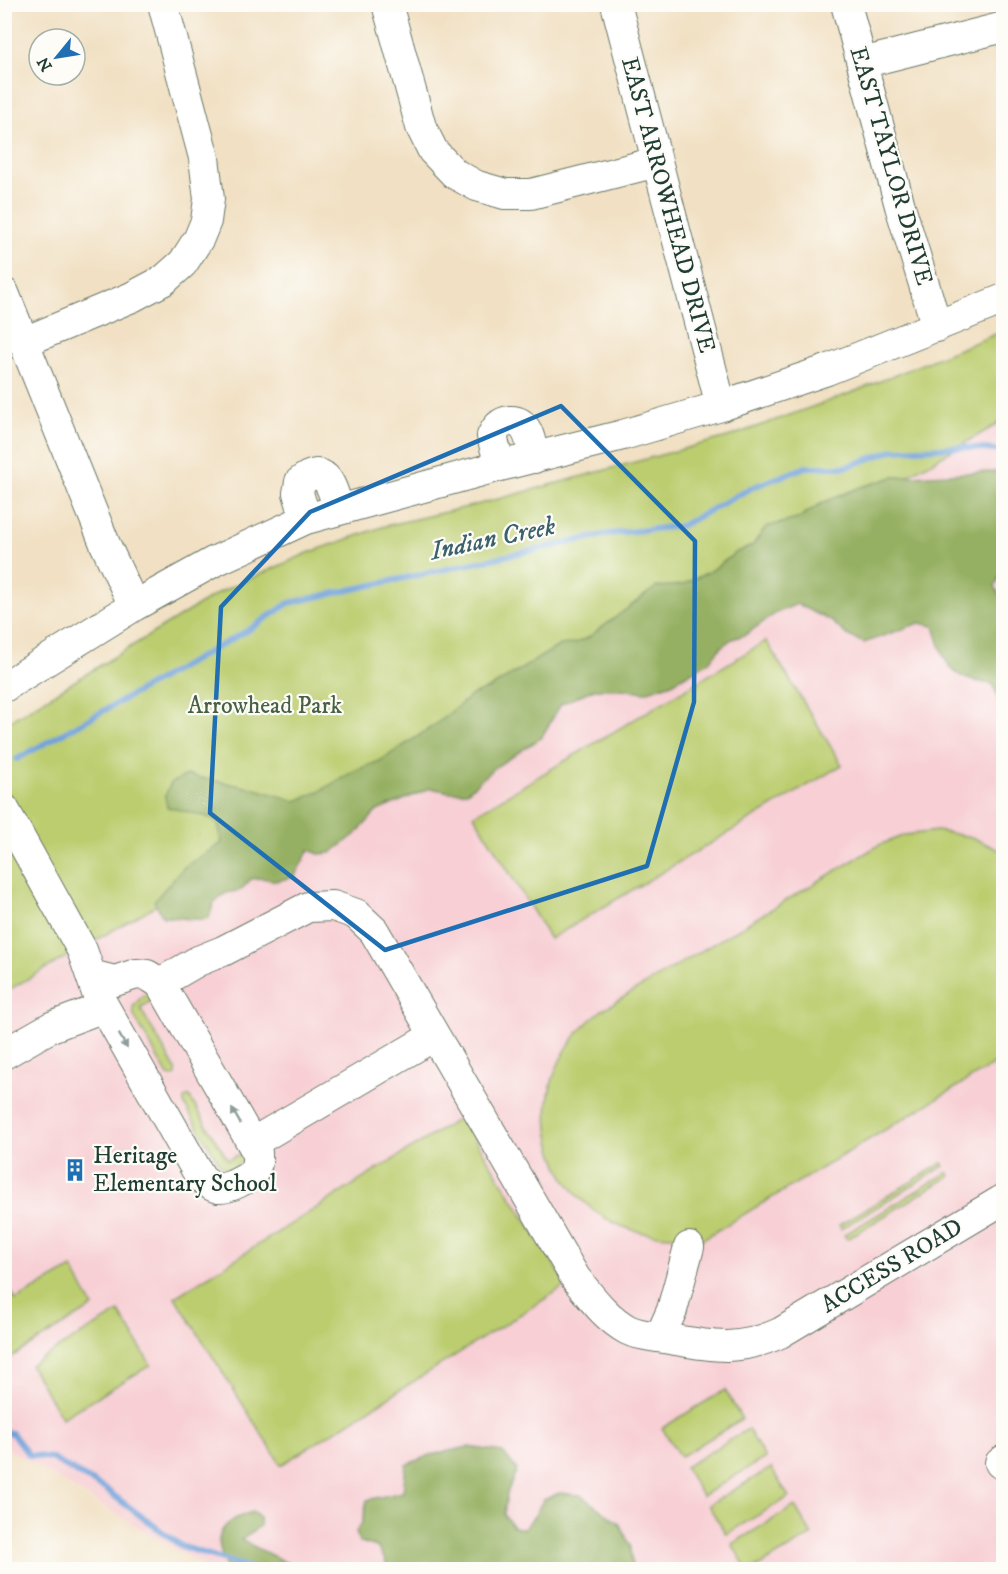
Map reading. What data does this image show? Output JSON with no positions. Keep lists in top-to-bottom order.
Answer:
{
  "streets": {
    "street": ["EAST TAYLOR DRIVE", "EAST ARROWHEAD DRIVE", "ACCESS ROAD"]
  },
  "water": ["Indian Creek"],
  "parks": ["Arrowhead Park"],
  "places": {
    "building": ["Heritage Elementary School"]
  },
  "north": "bottom left"
}
